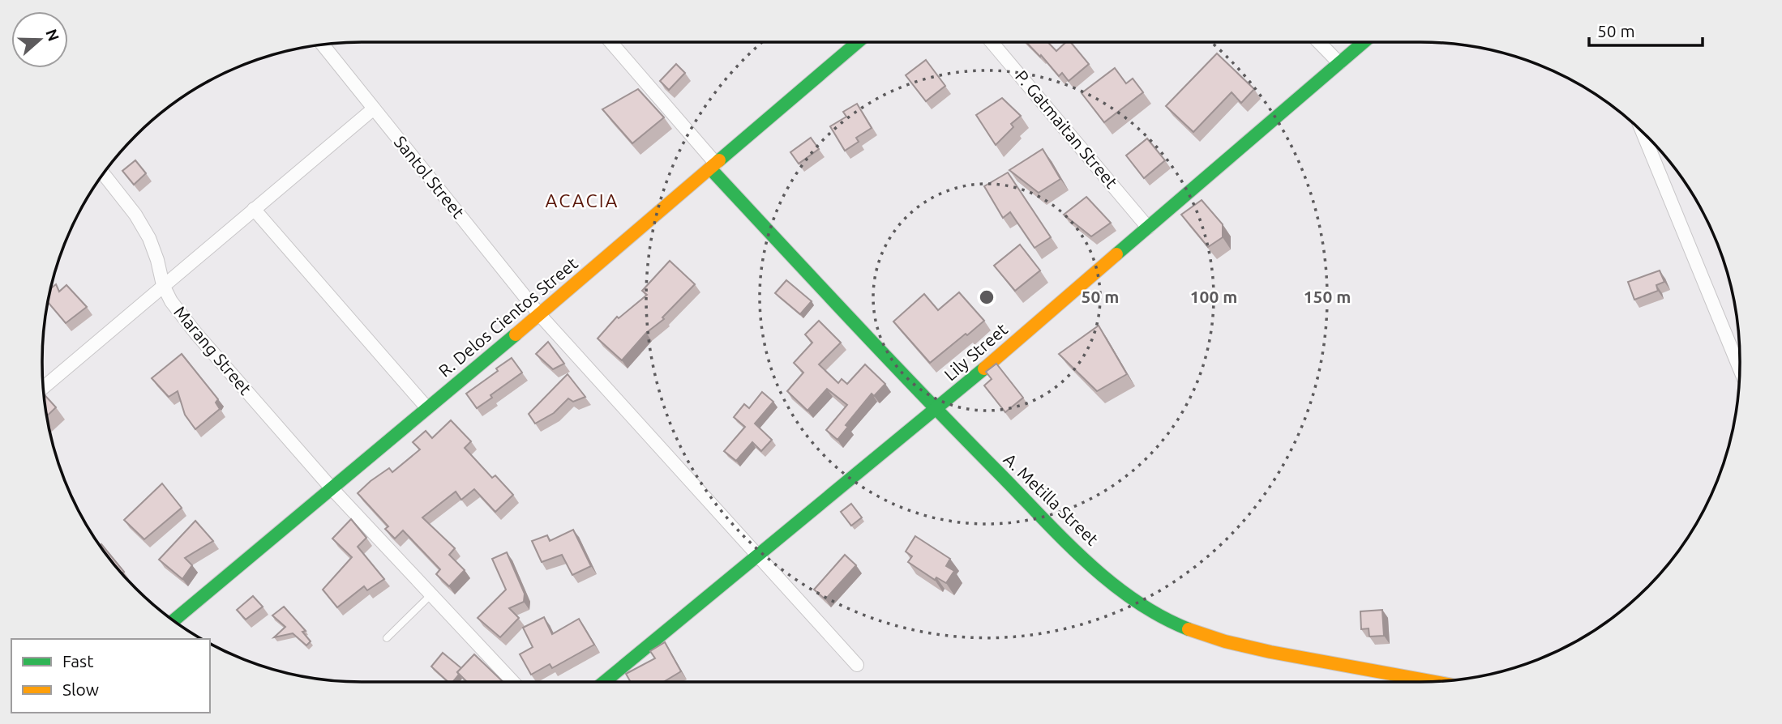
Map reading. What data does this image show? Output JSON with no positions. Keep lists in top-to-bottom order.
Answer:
{
  "streets": {
    "main road": ["R. Delos Cientos Street", "Lily Street", "A. Metilla Street"],
    "street": ["P. Gatmaitan Street", "Santol Street", "Marang Street"]
  },
  "crossings": [
    ["P. Gatmaitan Street", "Lily Street"],
    ["Santol Street", "R. Delos Cientos Street"],
    ["Santol Street", "Lily Street"],
    ["R. Delos Cientos Street", "Marang Street"],
    ["R. Delos Cientos Street", "A. Metilla Street"],
    ["Lily Street", "A. Metilla Street"]
  ],
  "districts": ["ACACIA"],
  "legend": ["Fast", "Slow"],
  "scale_bar": "50 m",
  "north": "right",
  "rings": ["50 m", "100 m", "150 m"]
}
